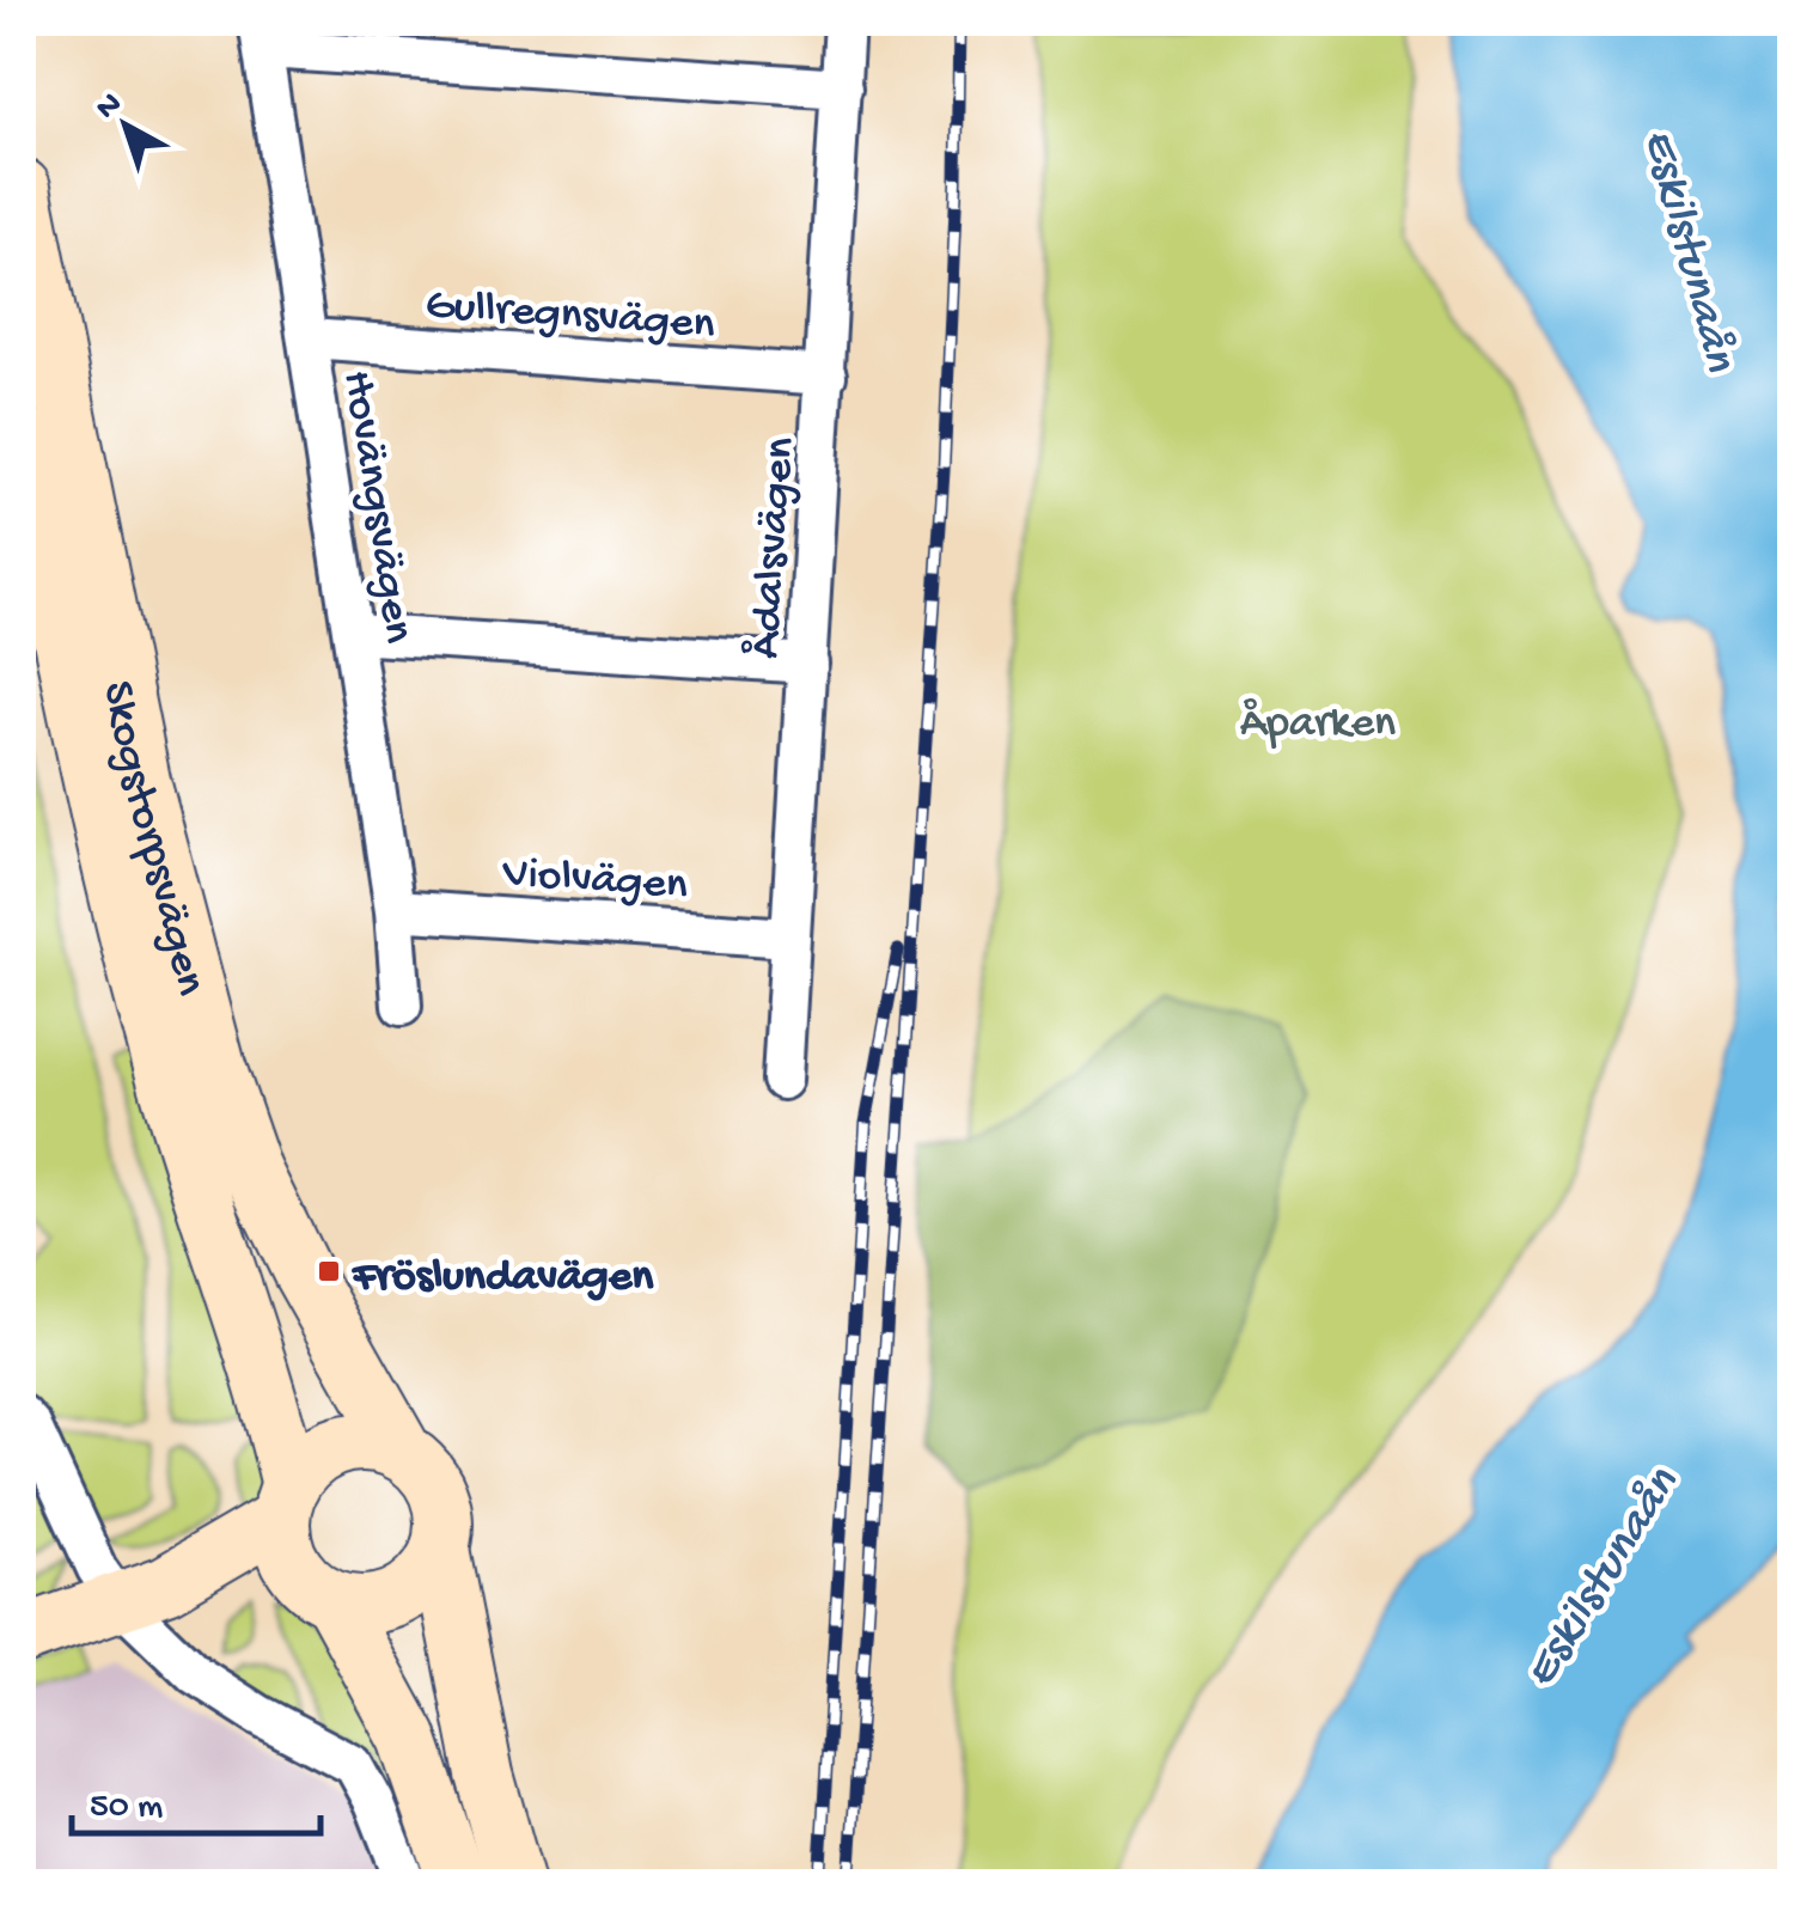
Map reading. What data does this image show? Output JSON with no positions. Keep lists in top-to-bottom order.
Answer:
{
  "streets": {
    "main road": ["Skogstorpsvägen"],
    "street": [
      "Gullregnsvägen",
      "Hovängsvägen",
      "Ådalsvägen",
      "Violvägen"
    ]
  },
  "crossings": [
    ["Gullregnsvägen", "Hovängsvägen"],
    ["Gullregnsvägen", "Ådalsvägen"],
    ["Hovängsvägen", "Violvägen"],
    ["Ådalsvägen", "Violvägen"]
  ],
  "water": ["Eskilstunaån"],
  "parks": ["Åparken"],
  "places": {
    "transit": ["Fröslundavägen"]
  },
  "scale_bar": "50 m",
  "north": "top left"
}
